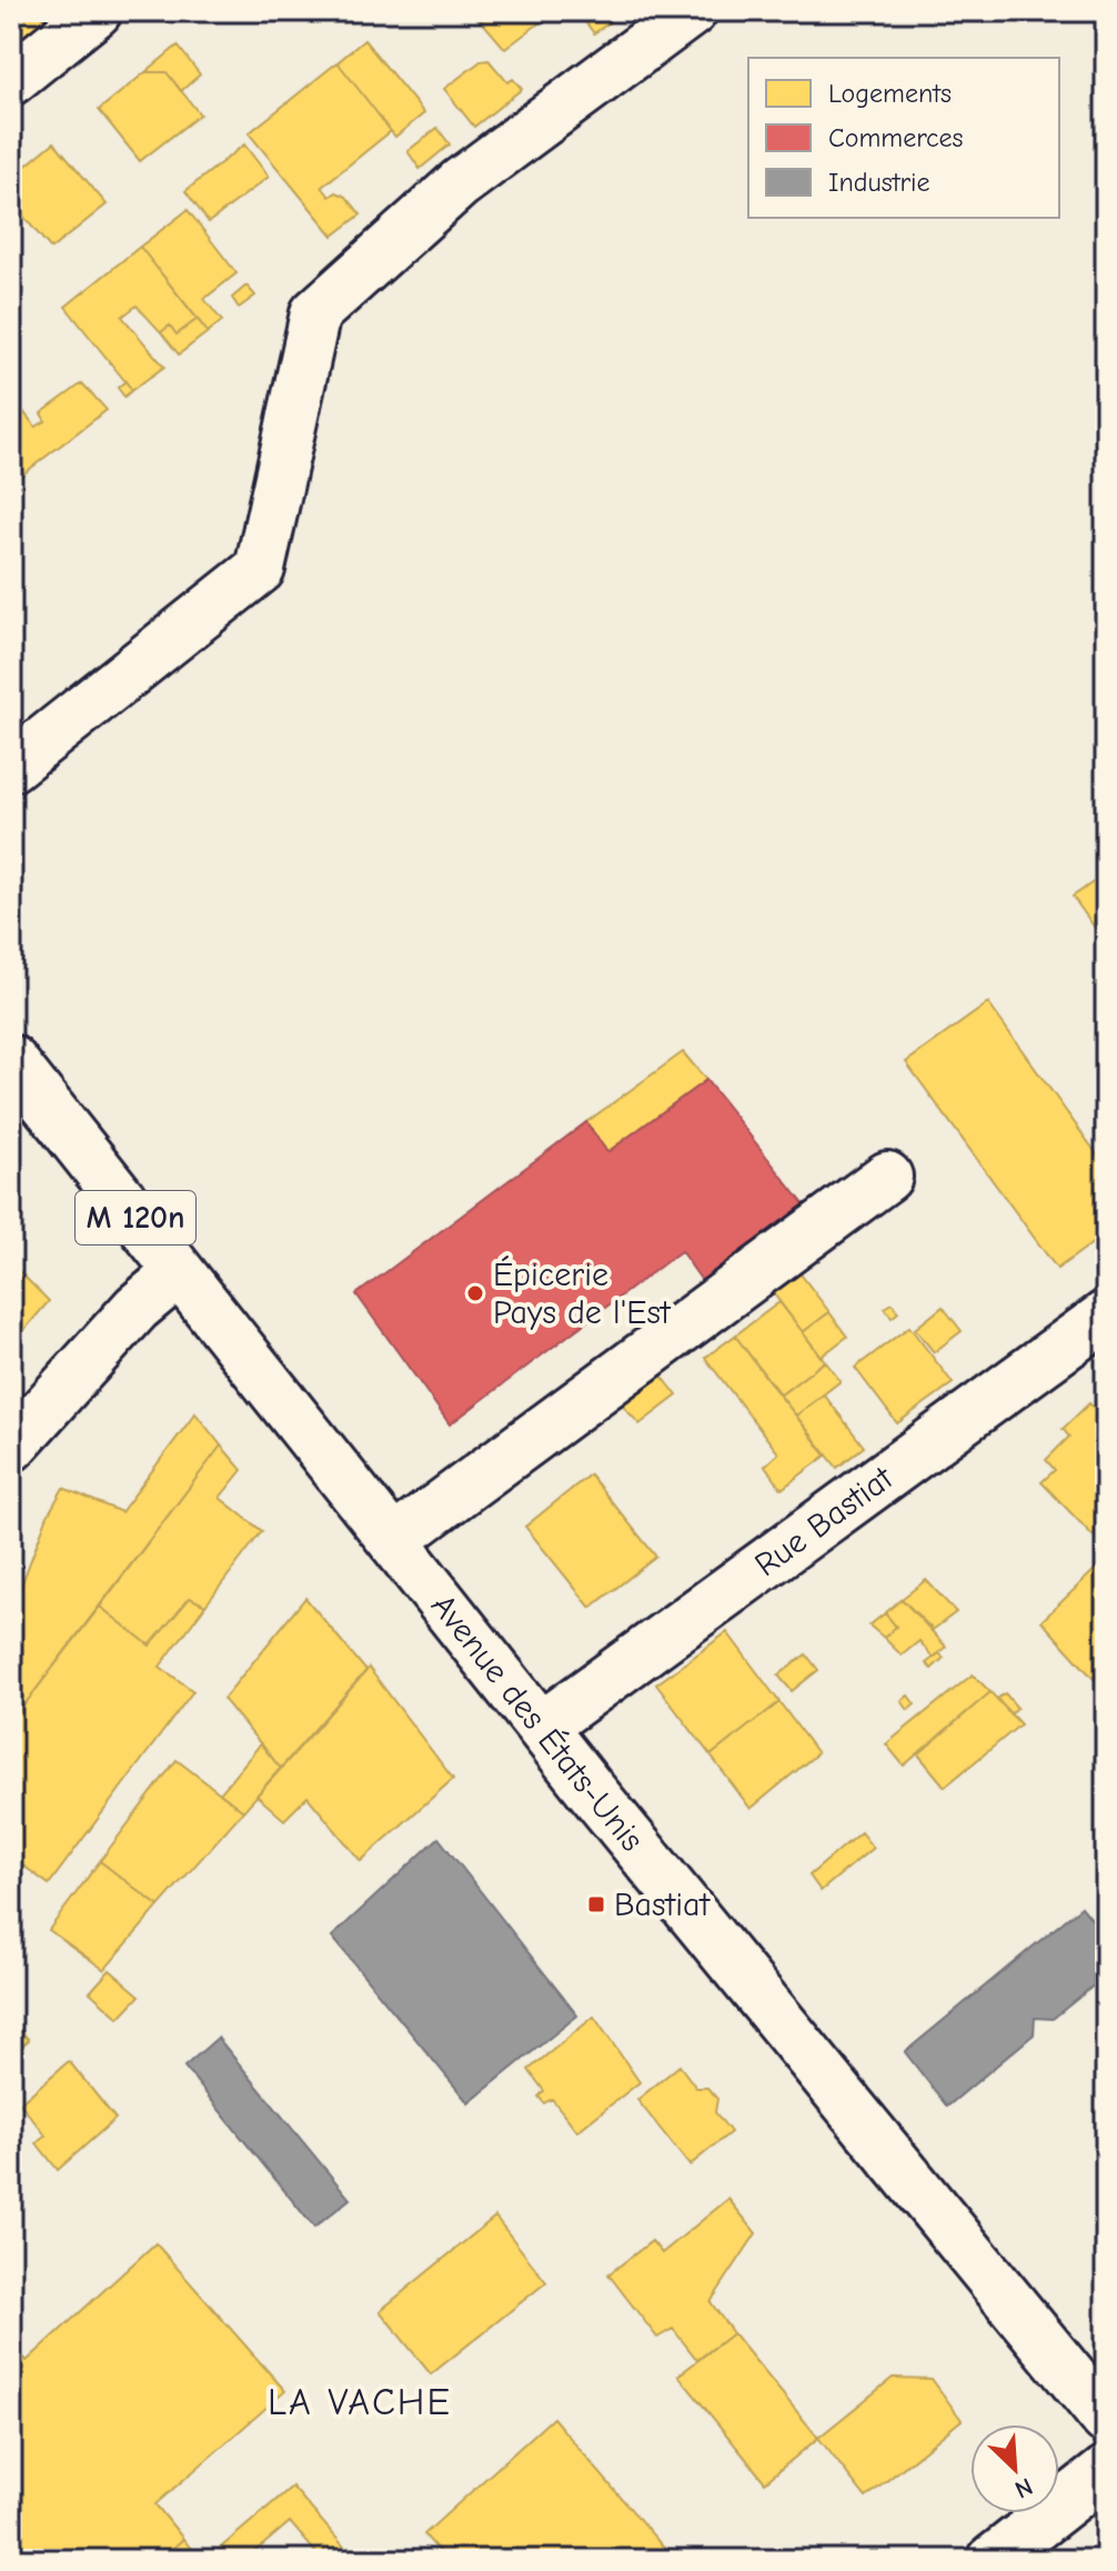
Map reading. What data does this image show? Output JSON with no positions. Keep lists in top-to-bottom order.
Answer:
{
  "streets": {
    "main road": ["M 120n", "Rue Bastiat", "Avenue des États-Unis"]
  },
  "crossings": [
    ["Rue Bastiat", "Avenue des États-Unis"]
  ],
  "districts": ["LA VACHE"],
  "places": {
    "other": ["Épicerie Pays de l'Est"],
    "transit": ["Bastiat"]
  },
  "legend": ["Logements", "Commerces", "Industrie"],
  "north": "bottom right"
}
